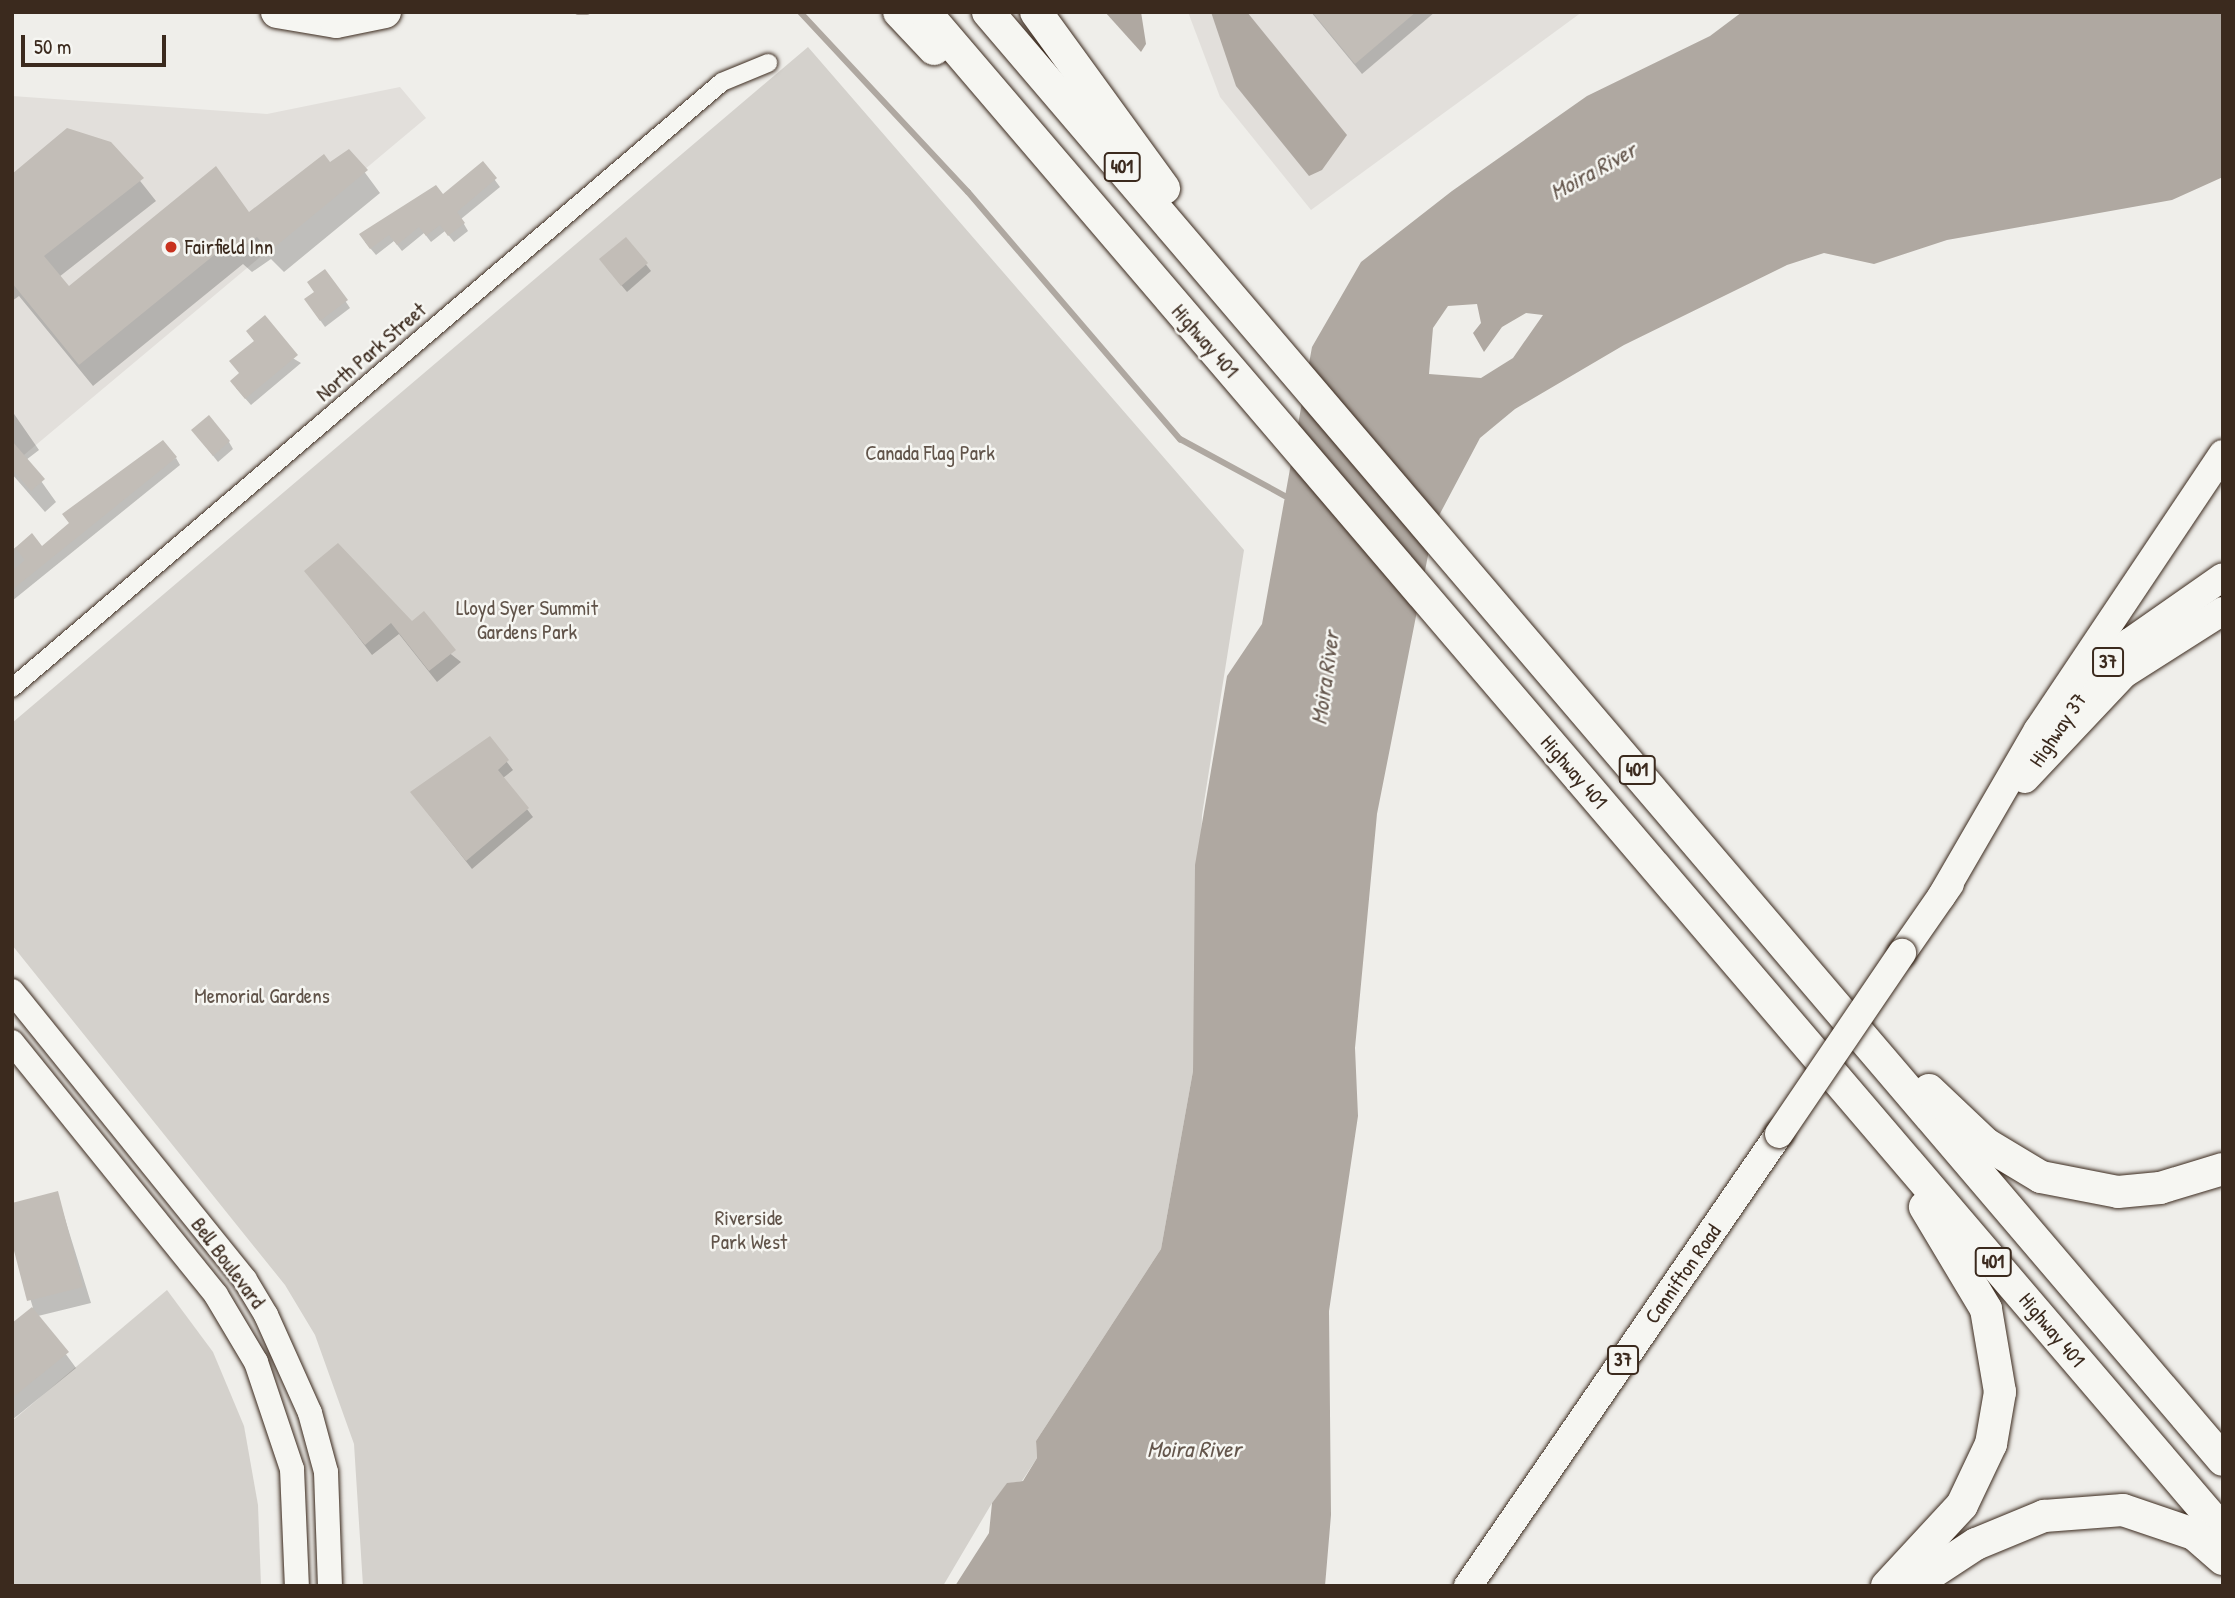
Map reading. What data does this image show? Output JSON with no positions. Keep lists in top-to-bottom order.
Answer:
{
  "streets": {
    "highway": ["401", "Highway 401"],
    "main road": [
      "37",
      "Highway 37",
      "Bell Boulevard",
      "Cannifton Road"
    ],
    "street": ["North Park Street"]
  },
  "crossings": [
    ["Highway 37", "Cannifton Road"]
  ],
  "water": ["Moira River"],
  "parks": [
    "Canada Flag Park",
    "Lloyd Syer Summit Gardens Park",
    "Memorial Gardens",
    "Riverside Park West"
  ],
  "places": ["Fairfield Inn"],
  "scale_bar": "50 m"
}
